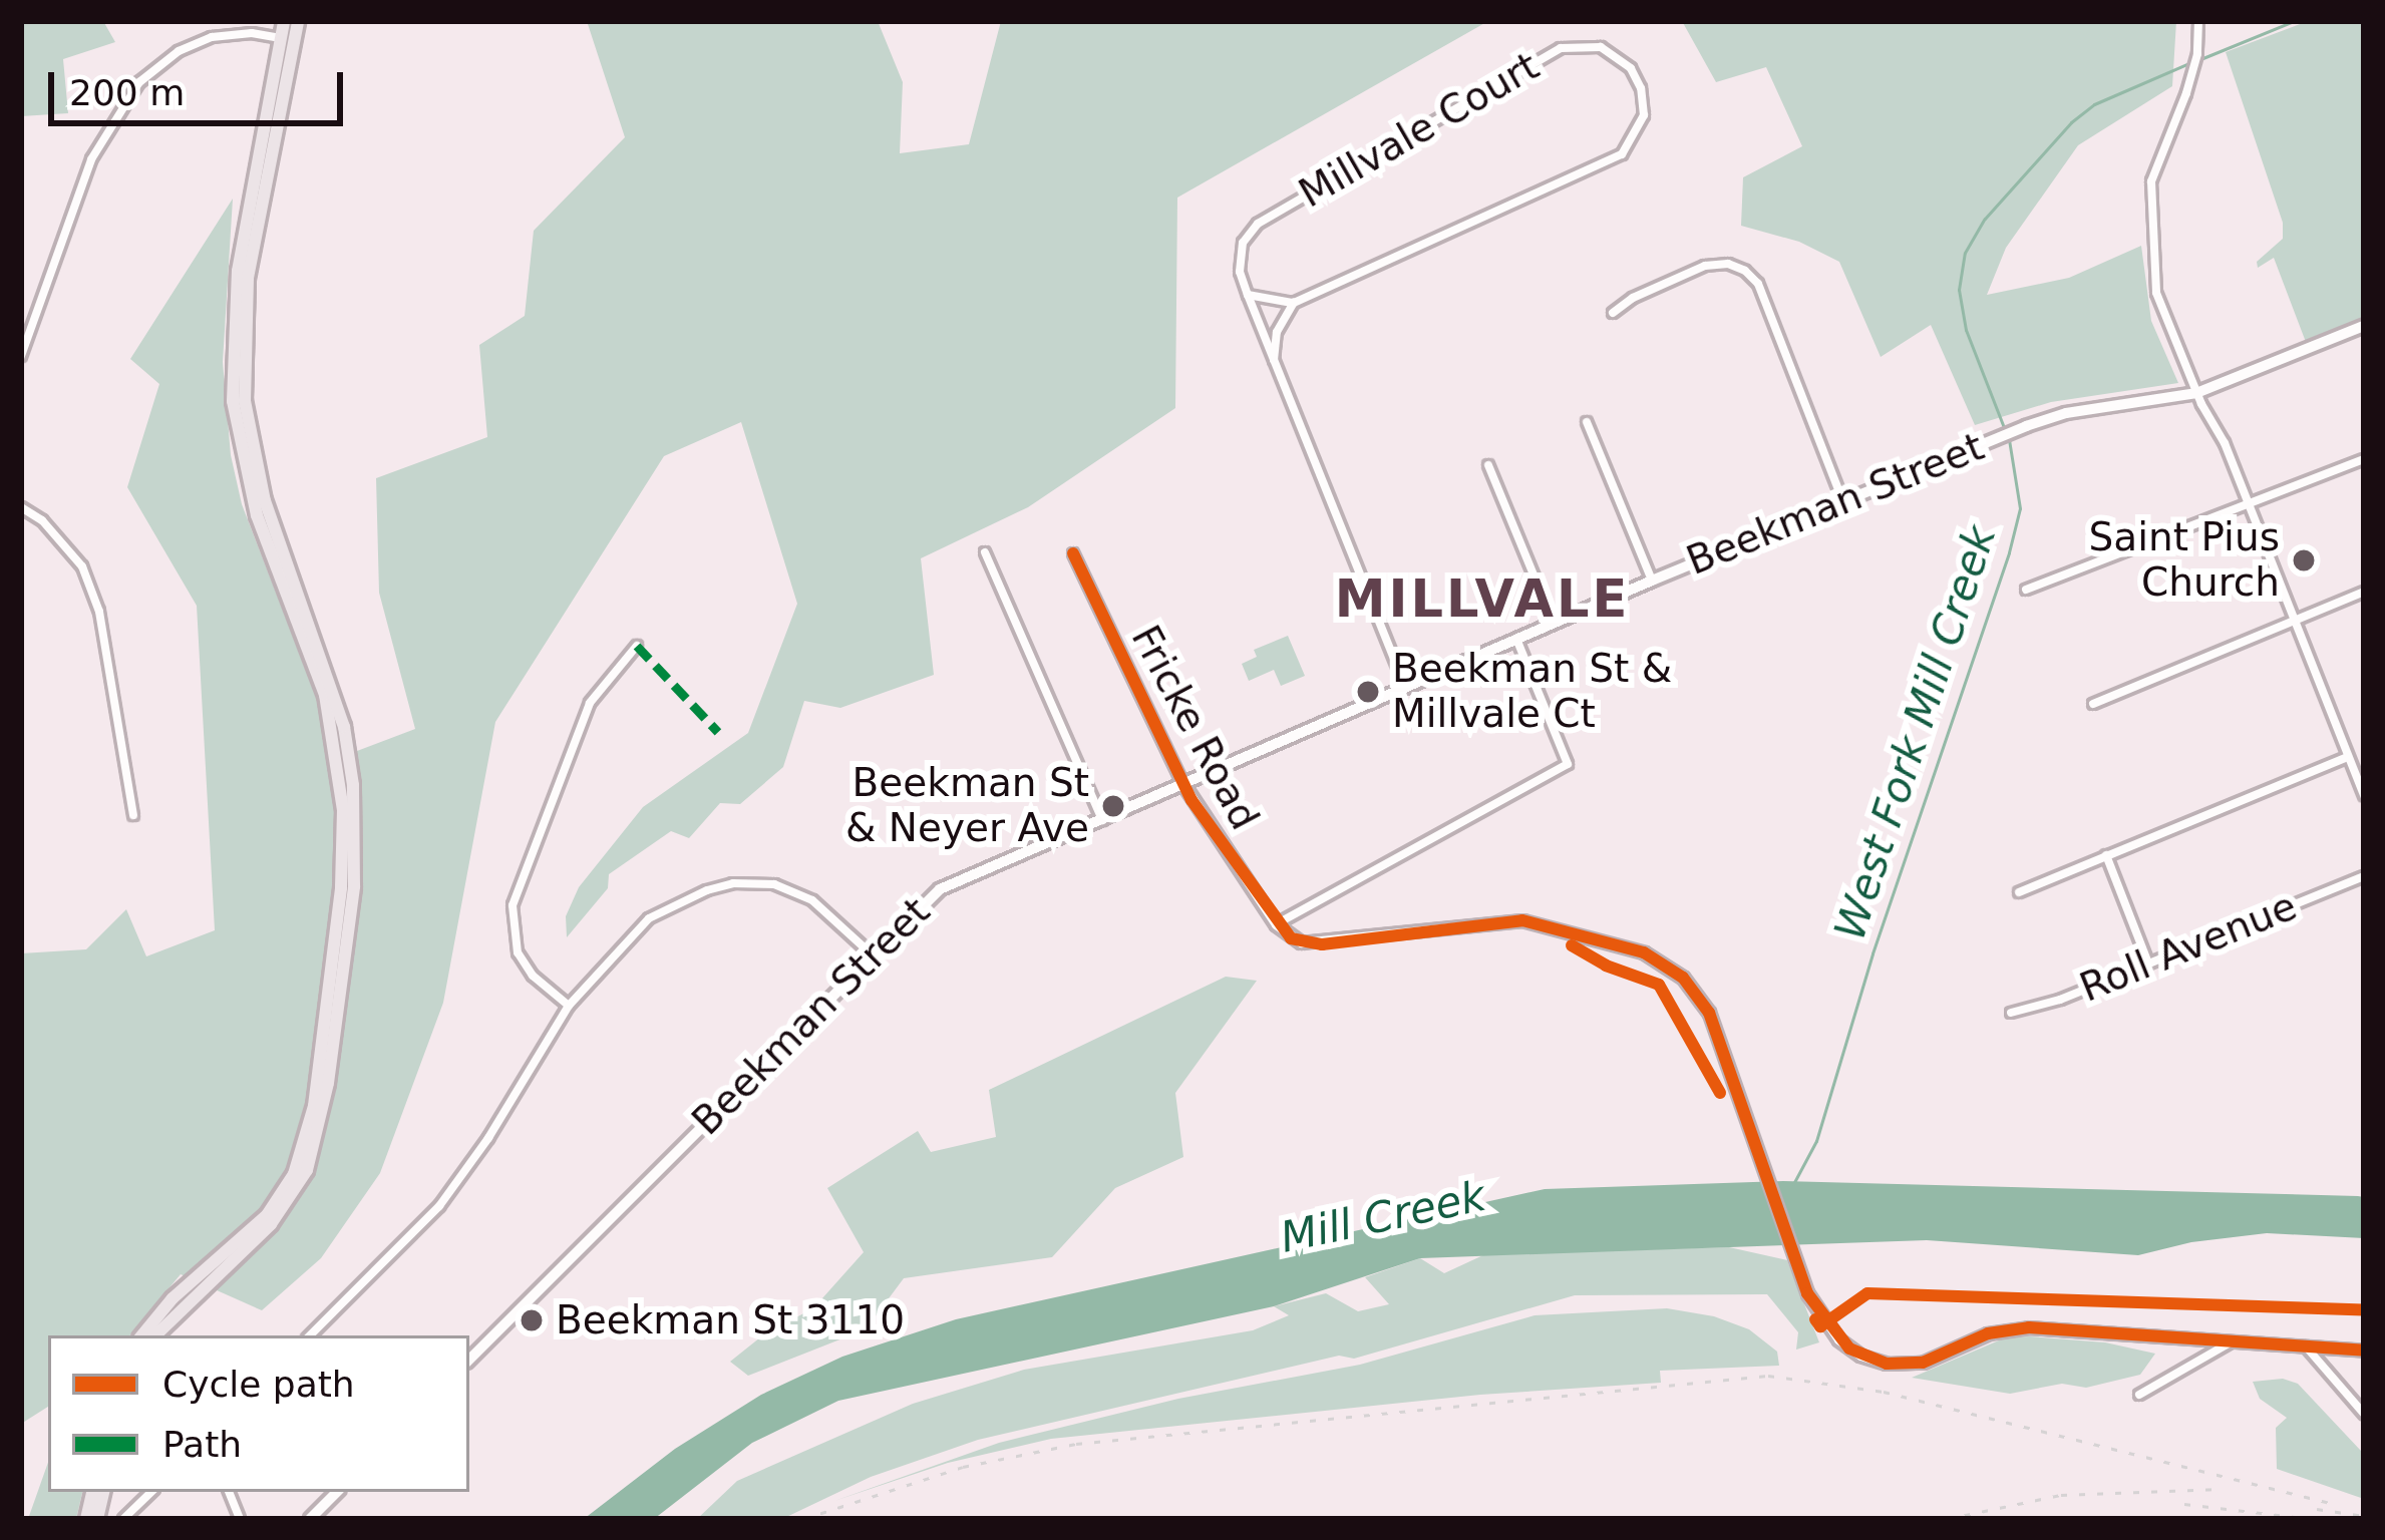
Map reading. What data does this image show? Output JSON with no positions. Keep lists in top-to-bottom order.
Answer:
{
  "streets": {
    "main road": ["Beekman Street"],
    "street": ["Millvale Court", "Fricke Road", "Roll Avenue"]
  },
  "crossings": [
    ["Millvale Court", "Beekman Street"],
    ["Beekman Street", "Fricke Road"]
  ],
  "districts": ["MILLVALE"],
  "water": ["West Fork Mill Creek", "Mill Creek"],
  "places": [
    "Saint Pius Church",
    "Beekman St & Millvale Ct",
    "Beekman St & Neyer Ave",
    "Beekman St 3110"
  ],
  "legend": ["Cycle path", "Path"],
  "scale_bar": "200 m"
}
